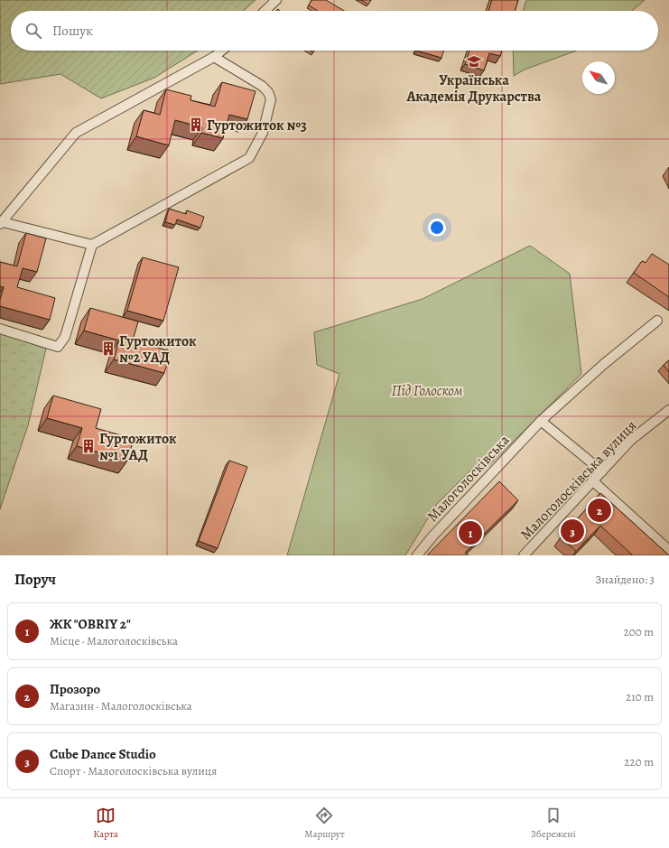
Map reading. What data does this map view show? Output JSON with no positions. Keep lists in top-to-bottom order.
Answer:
{
  "streets": {
    "street": ["Малоголосківська", "Малоголосківська вулиця"]
  },
  "parks": ["Під Голоском"],
  "places": {
    "school or university": ["Українська Академія Друкарства"],
    "building": ["Гуртожиток №3", "Гуртожиток №2 УАД", "Гуртожиток №1 УАД"]
  },
  "north": "top left",
  "page": {
    "search": "Пошук",
    "pins": ["2", "3", "1"],
    "heading": ["Поруч", "Знайдено: 3"],
    "list": [
      {
        "mark": "1",
        "name": "ЖК \"OBRIY 2\"",
        "note": "Місце · Малоголосківська",
        "value": "200 m"
      },
      {
        "mark": "2",
        "name": "Прозоро",
        "note": "Магазин · Малоголосківська",
        "value": "210 m"
      },
      {
        "mark": "3",
        "name": "Cube Dance Studio",
        "note": "Спорт · Малоголосківська вулиця",
        "value": "220 m"
      }
    ],
    "nav": ["Карта", "Маршрут", "Збережені"]
  }
}
